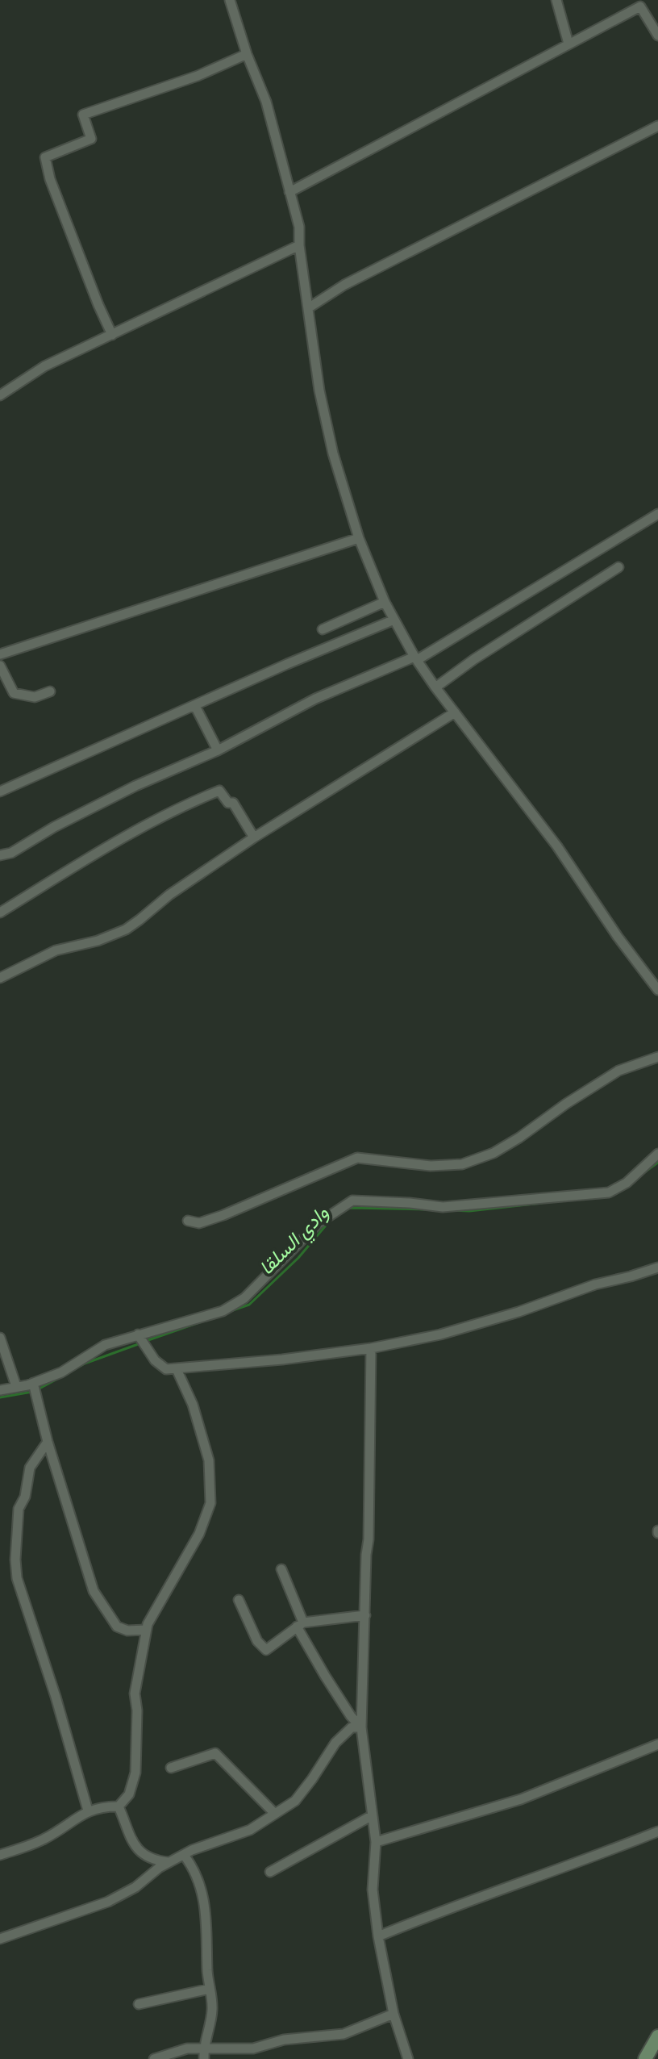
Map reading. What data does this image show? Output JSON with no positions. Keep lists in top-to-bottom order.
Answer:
{
  "water": ["وادي السلقا"]
}
